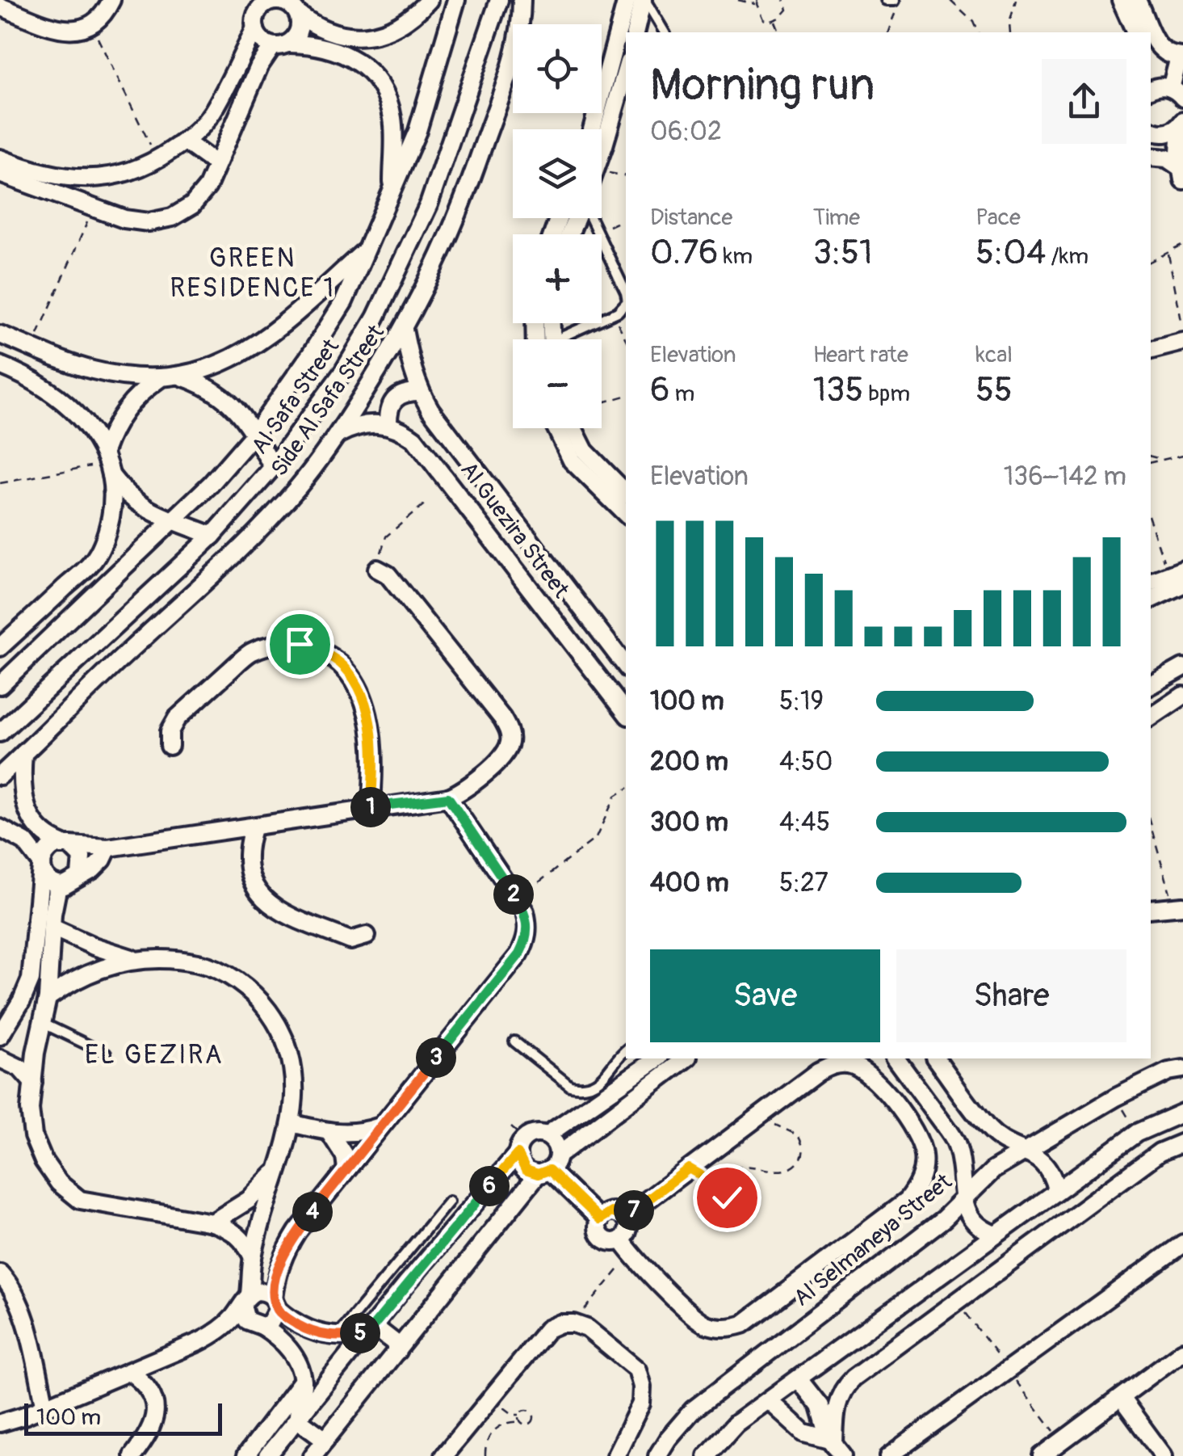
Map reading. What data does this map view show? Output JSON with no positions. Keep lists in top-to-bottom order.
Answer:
{
  "streets": {
    "street": [
      "Al Safa Street",
      "Side Al Safa Street",
      "Al Guezira Street",
      "Al Selmaneya Street"
    ]
  },
  "crossings": [
    ["Side Al Safa Street", "Al Guezira Street"]
  ],
  "districts": ["GREEN RESIDENCE 1", "EL GEZIRA"],
  "scale_bar": "100 m",
  "page": {
    "map_buttons": ["+", "−"],
    "heading": ["Morning run", "06:02"],
    "stats": [
      ["Distance", "0.76 km"],
      ["Time", "3:51"],
      ["Pace", "5:04 /km"],
      ["Elevation", "6 m"],
      ["Heart rate", "135 bpm"],
      ["kcal", "55"]
    ],
    "chart": ["Elevation", "136–142 m"],
    "list": [
      {
        "name": "100 m",
        "note": "5:19"
      },
      {
        "name": "200 m",
        "note": "4:50"
      },
      {
        "name": "300 m",
        "note": "4:45"
      },
      {
        "name": "400 m",
        "note": "5:27"
      }
    ],
    "pins": [
      "1",
      "2",
      "3",
      "6",
      "7",
      "4",
      "5"
    ],
    "buttons": ["Save", "Share"],
    "scale": "100 m"
  }
}
